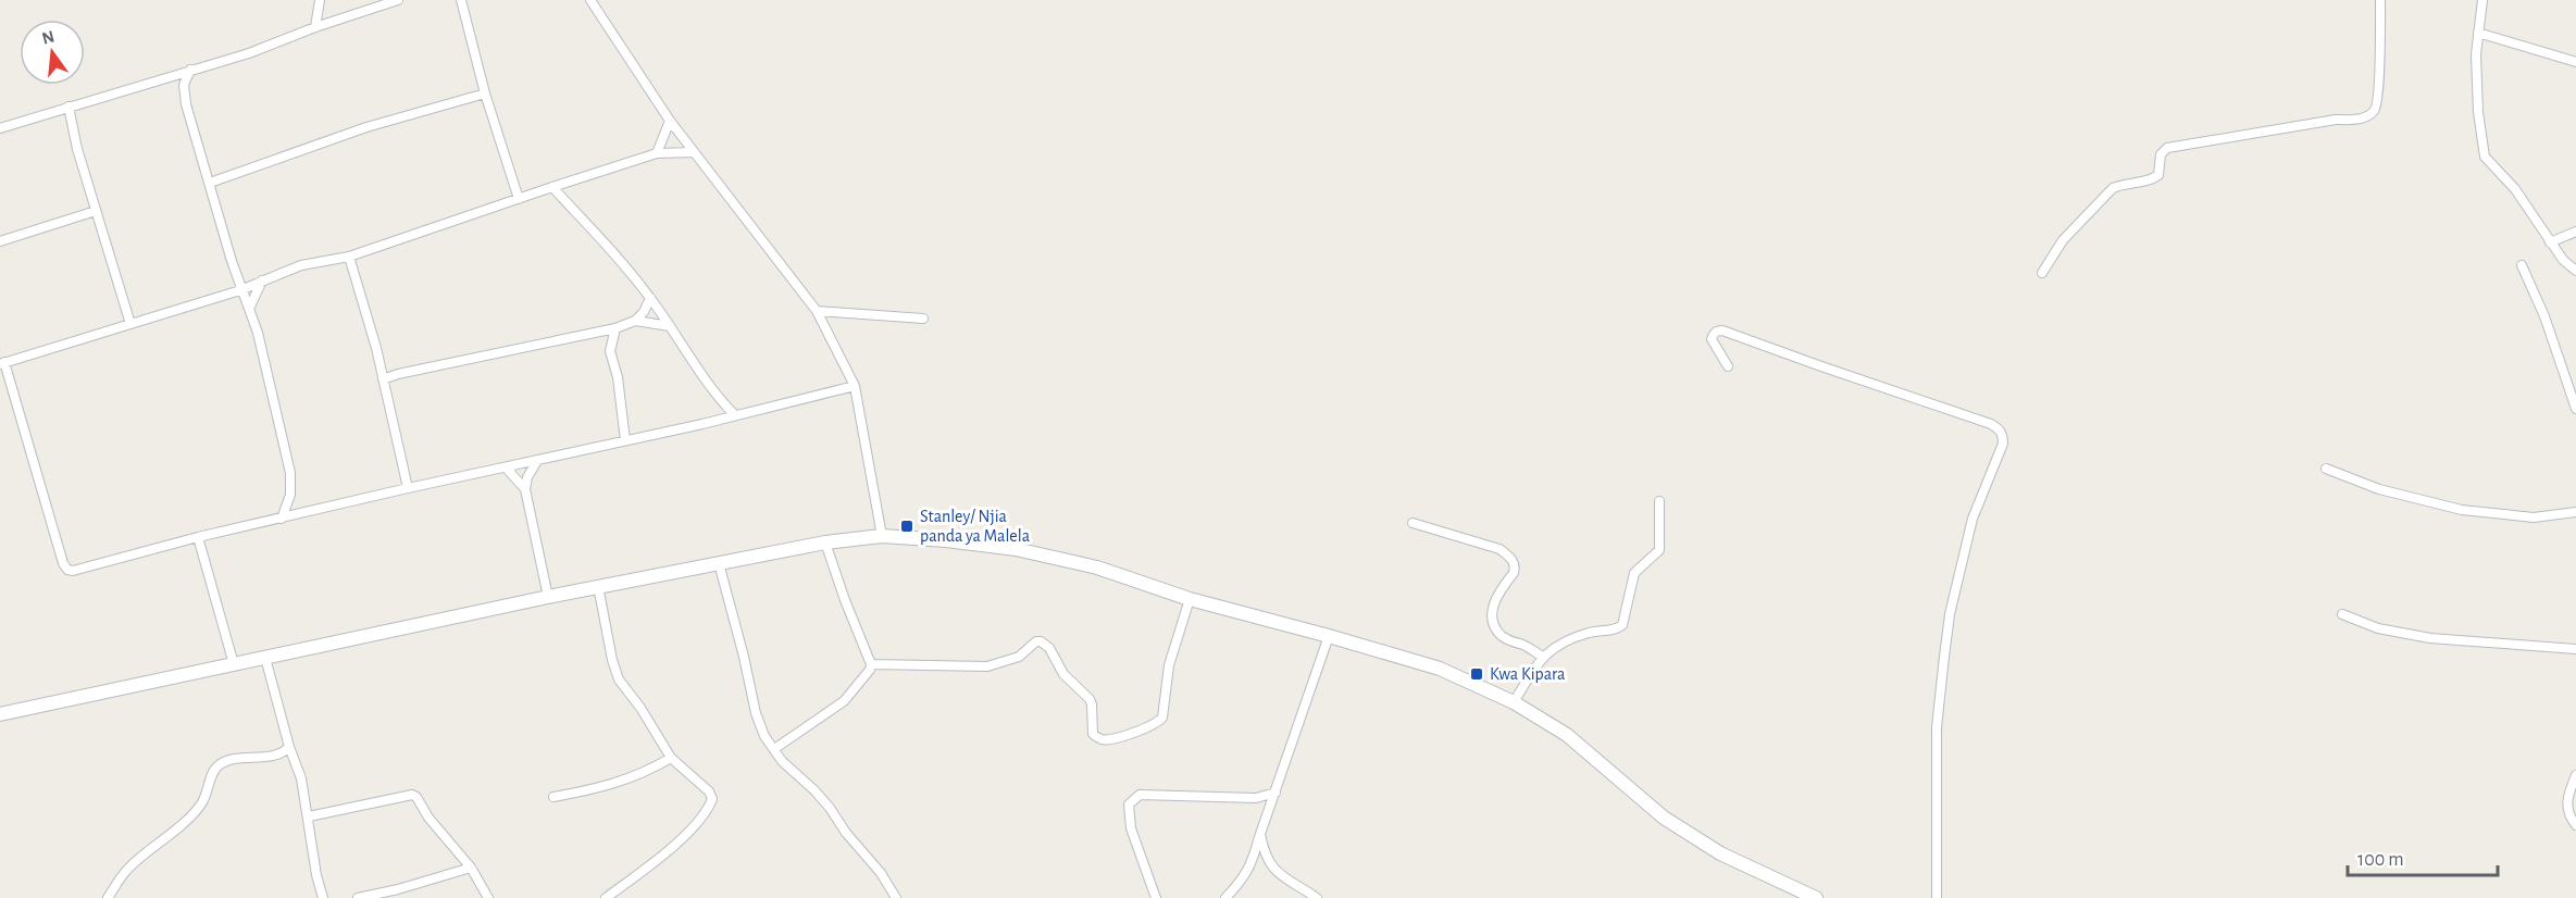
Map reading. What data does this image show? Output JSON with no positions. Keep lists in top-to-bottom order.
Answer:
{
  "places": {
    "transit": ["Stanley/ Njia panda ya Malela", "Kwa Kipara"]
  },
  "scale_bar": "100 m",
  "north": "top"
}
